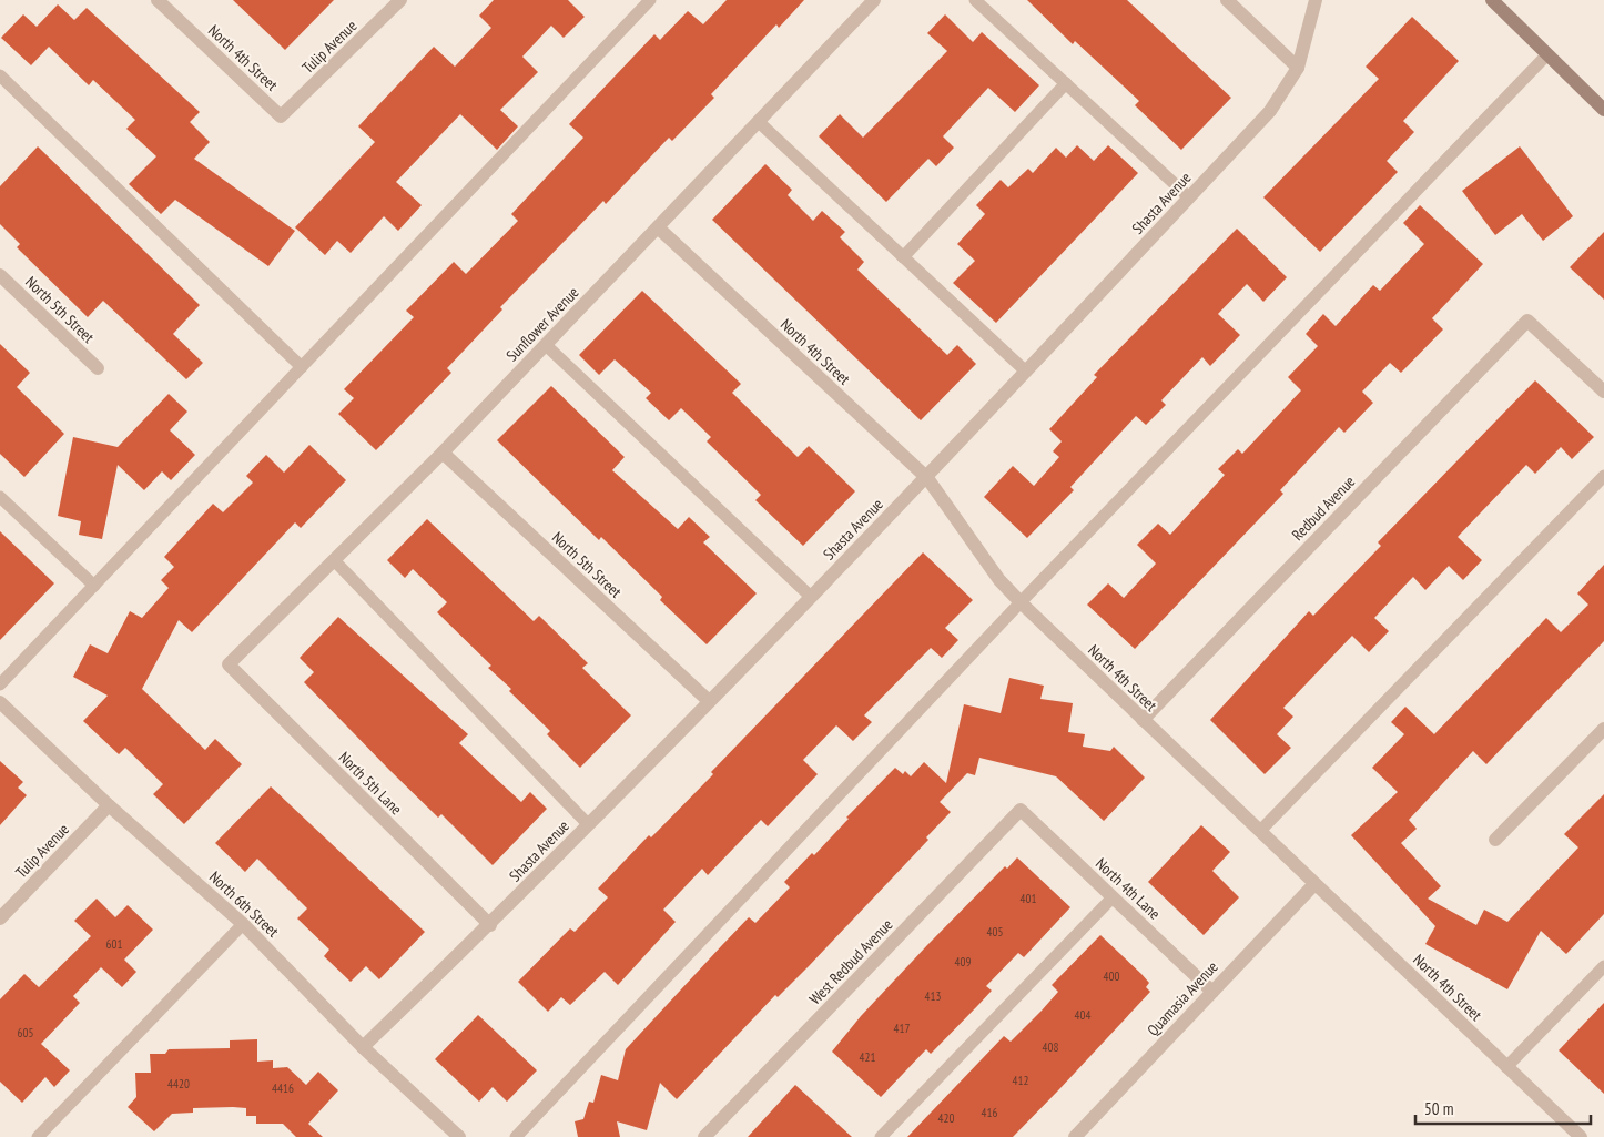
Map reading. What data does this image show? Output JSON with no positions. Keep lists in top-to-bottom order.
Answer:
{
  "streets": {
    "street": [
      "Tulip Avenue",
      "North 4th Street",
      "Shasta Avenue",
      "North 5th Street",
      "Sunflower Avenue",
      "Redbud Avenue",
      "North 5th Lane",
      "North 4th Lane",
      "North 6th Street",
      "West Redbud Avenue",
      "Quamasia Avenue"
    ]
  },
  "crossings": [
    ["Tulip Avenue", "North 4th Street"],
    ["Tulip Avenue", "North 6th Street"],
    ["North 4th Street", "Shasta Avenue"],
    ["North 4th Street", "Sunflower Avenue"],
    ["North 4th Street", "Redbud Avenue"],
    ["North 4th Street", "Quamasia Avenue"],
    ["Shasta Avenue", "North 5th Street"],
    ["Shasta Avenue", "North 5th Lane"],
    ["Shasta Avenue", "North 6th Street"],
    ["North 5th Street", "Sunflower Avenue"],
    ["Sunflower Avenue", "North 5th Lane"],
    ["North 4th Lane", "West Redbud Avenue"],
    ["North 4th Lane", "Quamasia Avenue"]
  ],
  "house_numbers": [
    "401",
    "405",
    "601",
    "409",
    "400",
    "413",
    "404",
    "417",
    "605",
    "408",
    "421",
    "412",
    "4420",
    "4416",
    "416",
    "420"
  ],
  "scale_bar": "50 m"
}
